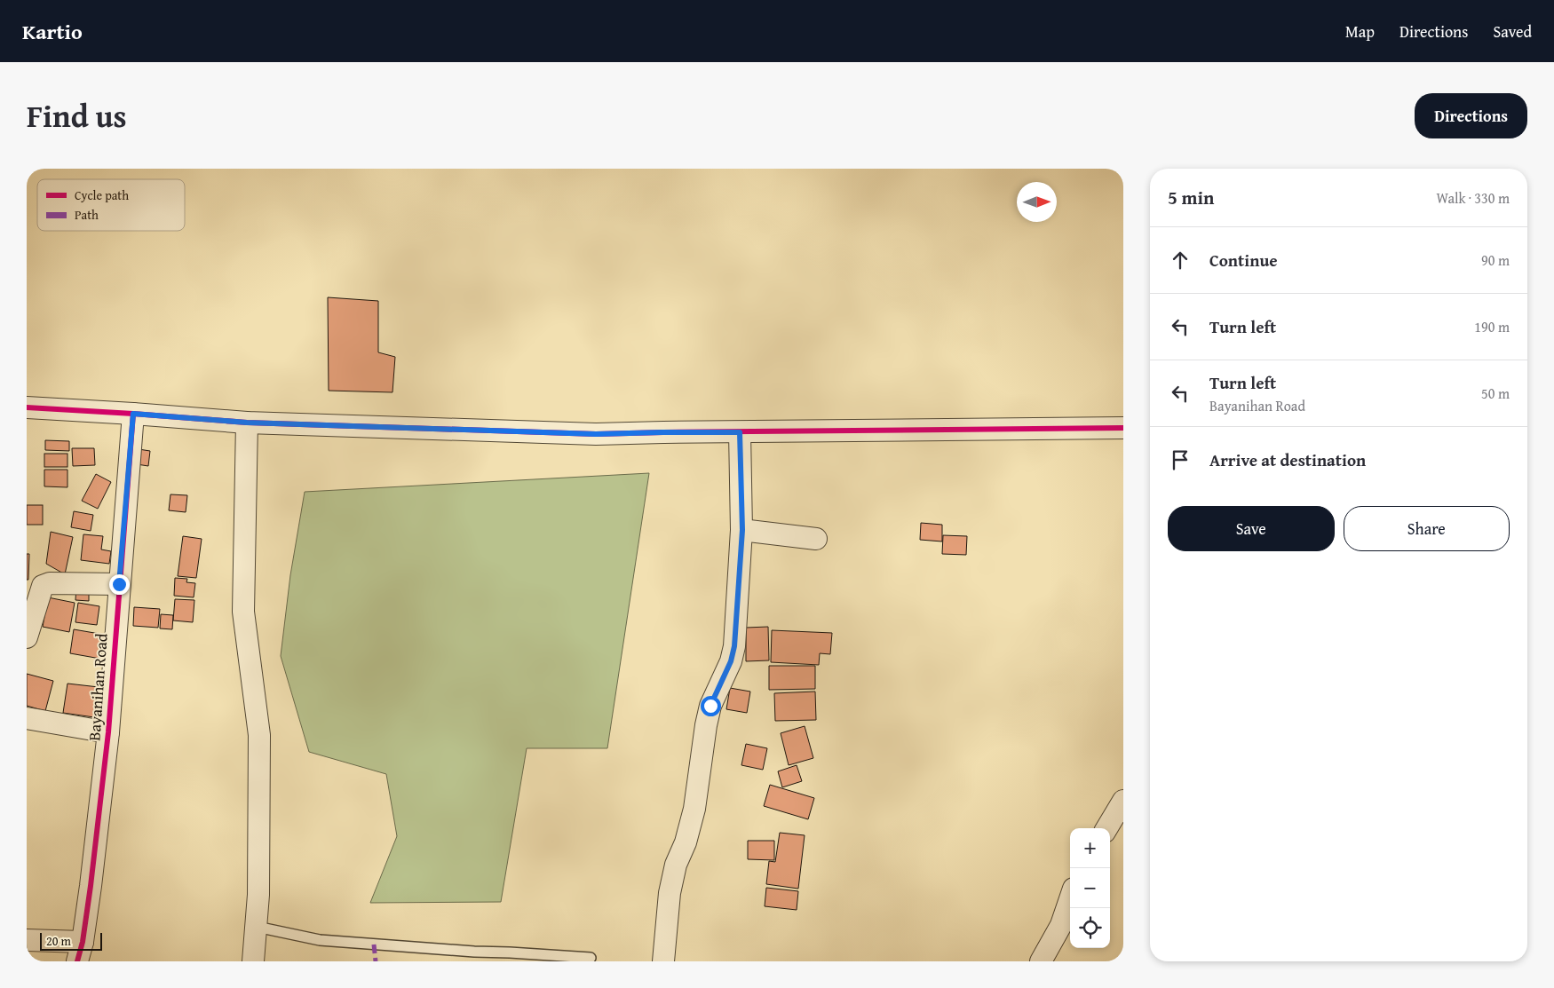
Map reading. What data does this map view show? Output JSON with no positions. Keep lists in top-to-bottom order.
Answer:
{
  "streets": {
    "street": ["Bayanihan Road"]
  },
  "legend": ["Cycle path", "Path"],
  "scale_bar": "20 m",
  "north": "right",
  "page": {
    "header": "Kartio",
    "nav": ["Map", "Directions", "Saved"],
    "title": "Find us",
    "buttons": [
      "Directions",
      ["Save", "Share"]
    ],
    "heading": ["5 min", "Walk · 330 m"],
    "list": [
      ["Continue", "90 m"],
      ["Turn left", "190 m"],
      ["Turn left", "Bayanihan Road", "50 m"],
      "Arrive at destination"
    ],
    "map_buttons": ["+", "−"],
    "scale": "20 m"
  }
}
